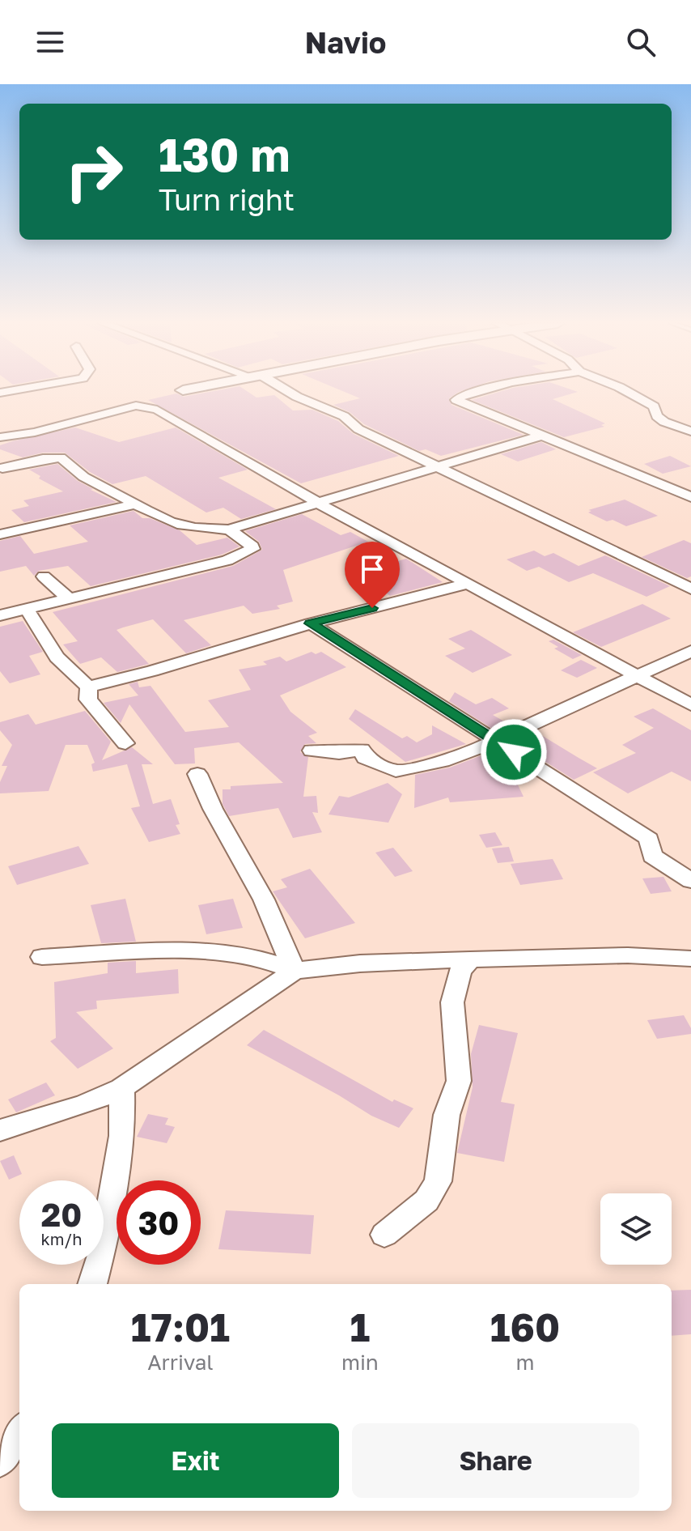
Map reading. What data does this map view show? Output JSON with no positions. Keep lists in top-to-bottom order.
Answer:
{
  "page": {
    "header": "Navio",
    "turn": ["130 m", "Turn right"],
    "speed": "20 km/h",
    "limit": "30",
    "eta": [
      "17:01",
      "Arrival",
      "1",
      "min",
      "160",
      "m"
    ],
    "buttons": ["Exit", "Share"]
  }
}
